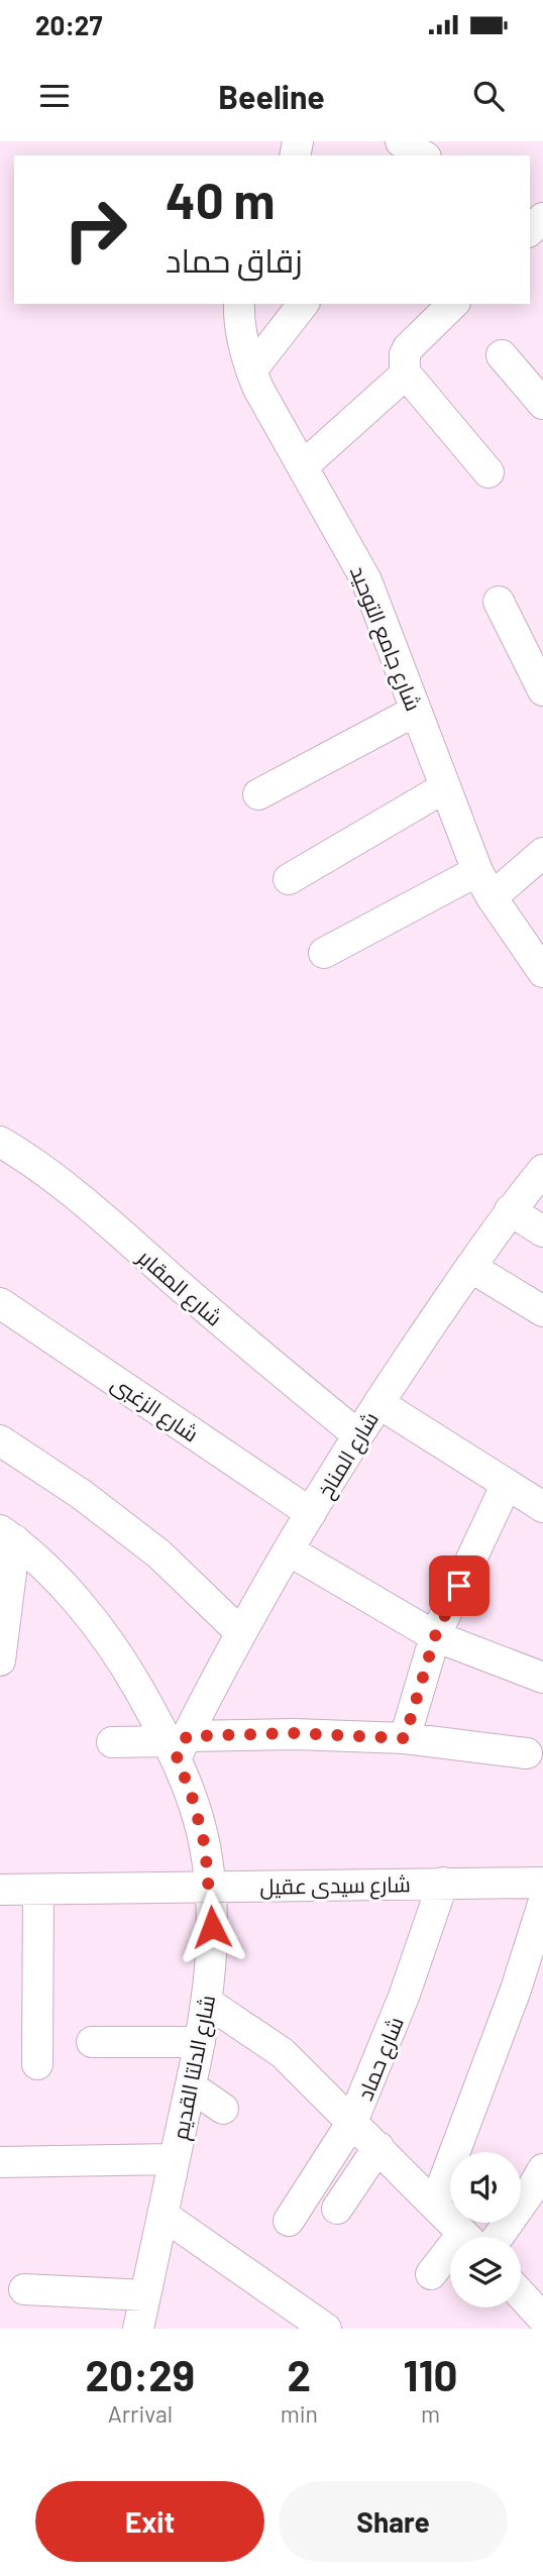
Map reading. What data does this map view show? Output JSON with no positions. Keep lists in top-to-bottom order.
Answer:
{
  "streets": {
    "street": [
      "شارع جامع التوحيد",
      "شارع المقابر",
      "شارع الزغبى",
      "شارع المناخ",
      "شارع سيدى عقيل",
      "شارع حماد",
      "شارع الدلتا القديم"
    ]
  },
  "crossings": [
    ["شارع المقابر", "شارع المناخ"],
    ["شارع الزغبى", "شارع المناخ"],
    ["شارع المناخ", "شارع الدلتا القديم"],
    ["شارع سيدى عقيل", "شارع حماد"],
    ["شارع سيدى عقيل", "شارع الدلتا القديم"]
  ],
  "page": {
    "status": "20:27",
    "header": "Beeline",
    "turn": ["40 m", "زقاق حماد"],
    "eta": [
      "20:29",
      "Arrival",
      "2",
      "min",
      "110",
      "m"
    ],
    "buttons": ["Exit", "Share"]
  }
}
